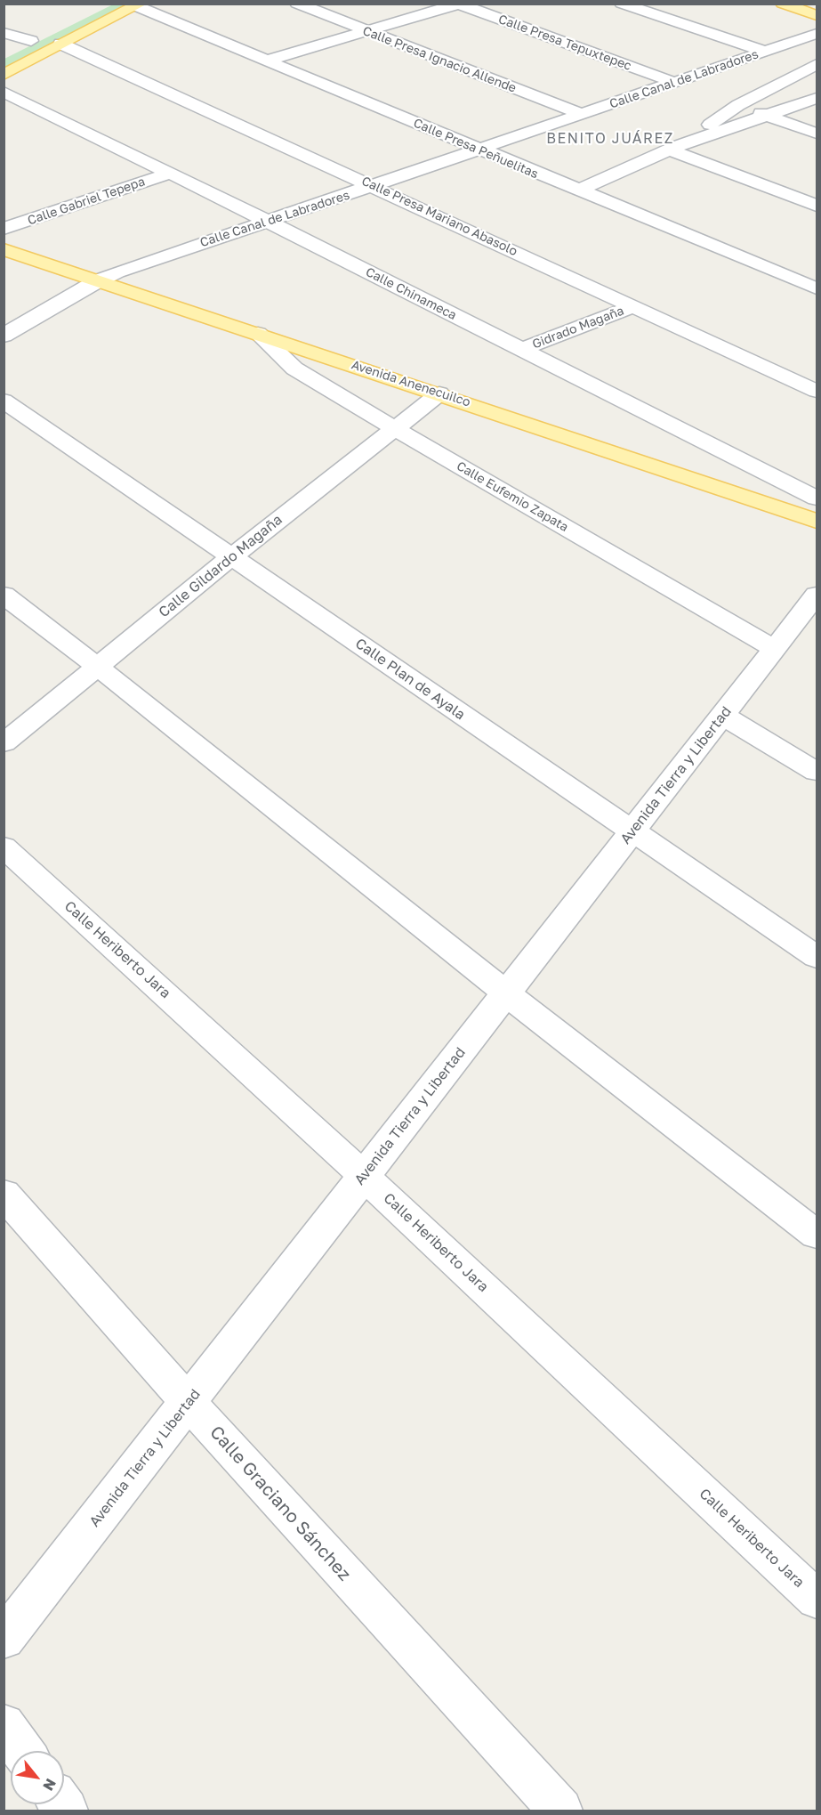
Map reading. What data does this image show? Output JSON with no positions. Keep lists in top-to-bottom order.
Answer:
{
  "streets": {
    "main road": ["Avenida Anenecuilco"],
    "street": [
      "Calle Presa Tepuxtepec",
      "Calle Presa Ignacio Allende",
      "Calle Canal de Labradores",
      "Calle Presa Peñuelitas",
      "Calle Gabriel Tepepa",
      "Calle Presa Mariano Abasolo",
      "Calle Chinameca",
      "Gidrado Magaña",
      "Calle Eufemio Zapata",
      "Calle Gildardo Magaña",
      "Calle Plan de Ayala",
      "Avenida Tierra y Libertad",
      "Calle Heriberto Jara",
      "Calle Graciano Sánchez"
    ]
  },
  "crossings": [
    ["Calle Presa Tepuxtepec", "Calle Canal de Labradores"],
    ["Calle Presa Ignacio Allende", "Calle Canal de Labradores"],
    ["Calle Canal de Labradores", "Calle Presa Peñuelitas"],
    ["Calle Canal de Labradores", "Calle Presa Mariano Abasolo"],
    ["Calle Canal de Labradores", "Calle Chinameca"],
    ["Calle Canal de Labradores", "Avenida Anenecuilco"],
    ["Calle Gabriel Tepepa", "Calle Chinameca"],
    ["Calle Presa Mariano Abasolo", "Gidrado Magaña"],
    ["Calle Chinameca", "Gidrado Magaña"],
    ["Calle Chinameca", "Avenida Anenecuilco"],
    ["Avenida Anenecuilco", "Calle Eufemio Zapata"],
    ["Avenida Anenecuilco", "Calle Gildardo Magaña"],
    ["Calle Eufemio Zapata", "Calle Gildardo Magaña"],
    ["Calle Eufemio Zapata", "Avenida Tierra y Libertad"],
    ["Calle Gildardo Magaña", "Calle Plan de Ayala"],
    ["Calle Plan de Ayala", "Avenida Tierra y Libertad"],
    ["Avenida Tierra y Libertad", "Calle Heriberto Jara"],
    ["Avenida Tierra y Libertad", "Calle Graciano Sánchez"]
  ],
  "districts": ["BENITO JUÁREZ"],
  "north": "bottom right"
}
